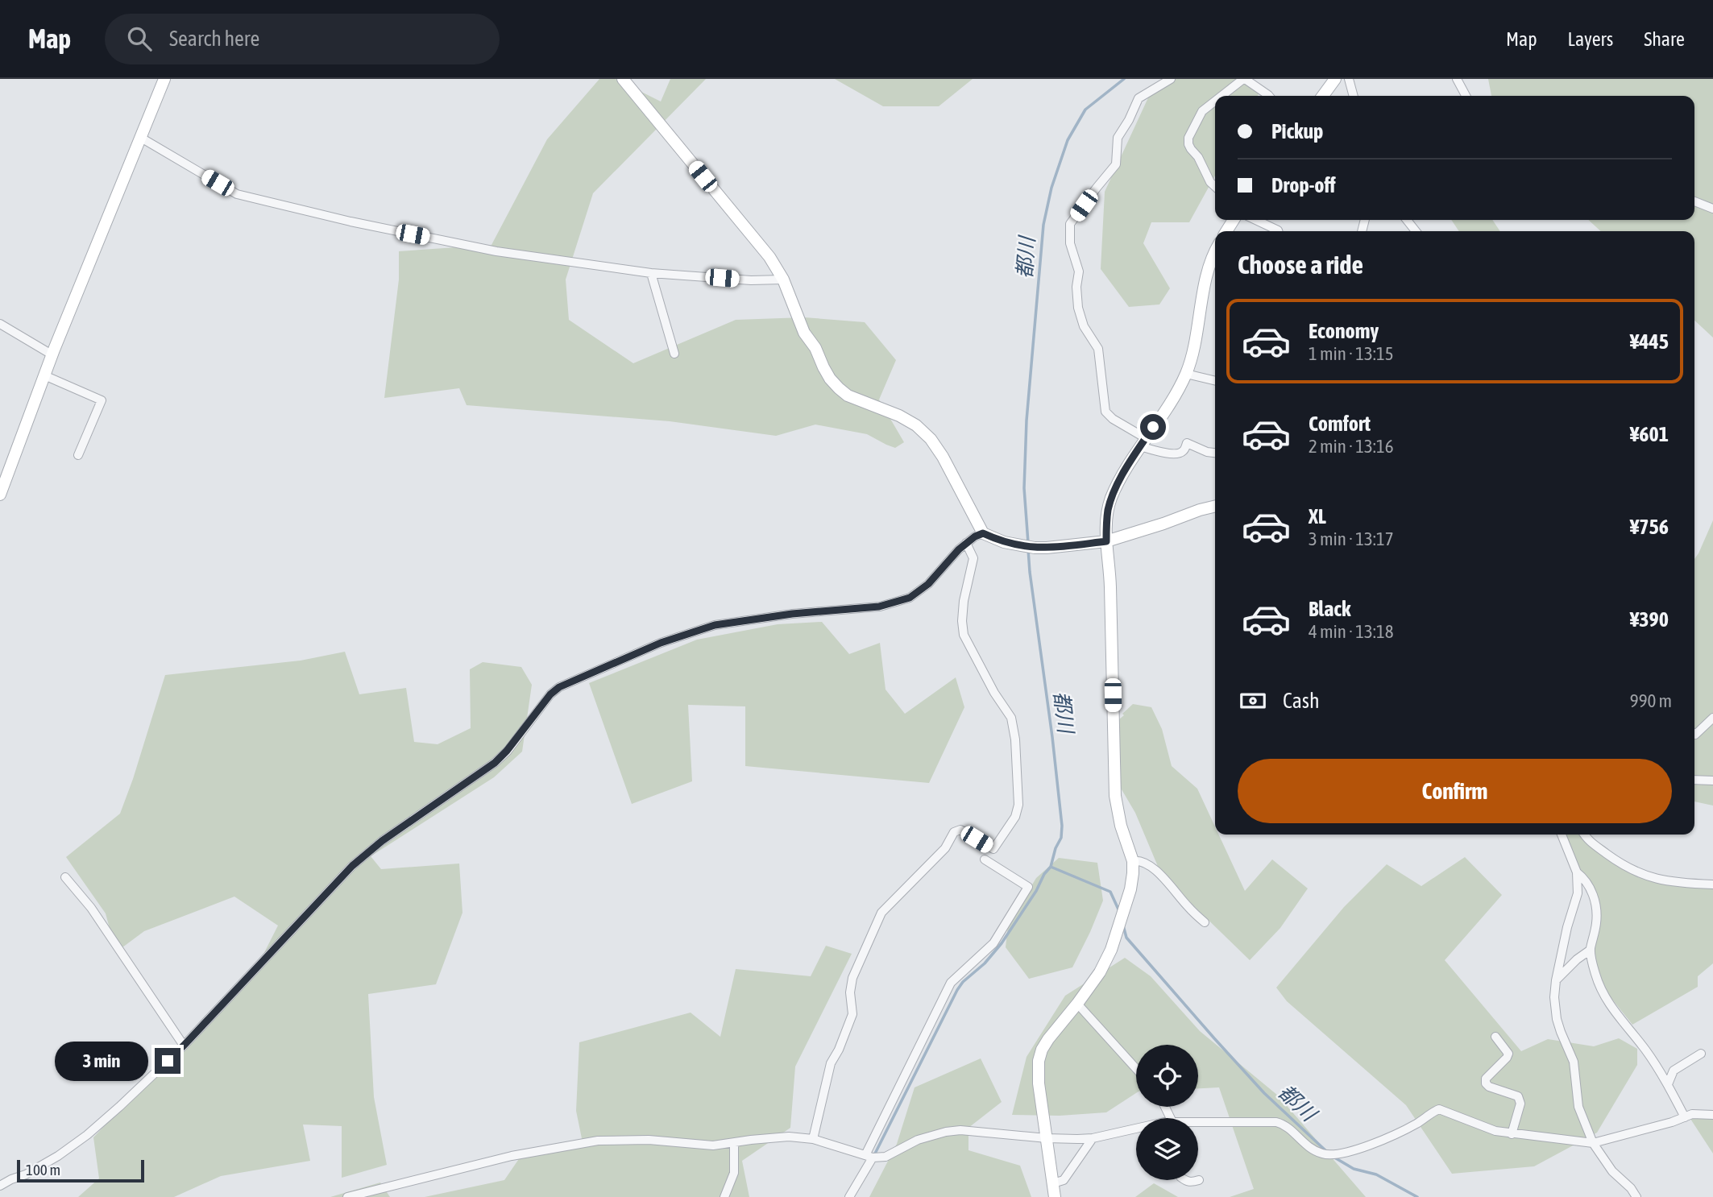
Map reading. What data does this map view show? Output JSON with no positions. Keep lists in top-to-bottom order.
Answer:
{
  "water": ["都川"],
  "scale_bar": "100 m",
  "page": {
    "header": "Map",
    "search": "Search here",
    "nav": ["Map", "Layers", "Share"],
    "banner": ["Pickup", "Drop-off"],
    "heading": "Choose a ride",
    "list": [
      {
        "name": "Economy",
        "note": "1 min · 13:15",
        "value": "¥445"
      },
      {
        "name": "Comfort",
        "note": "2 min · 13:16",
        "value": "¥601"
      },
      {
        "name": "XL",
        "note": "3 min · 13:17",
        "value": "¥756"
      },
      {
        "name": "Black",
        "note": "4 min · 13:18",
        "value": "¥390"
      }
    ],
    "pay": ["Cash", "990 m"],
    "buttons": "Confirm",
    "bubble": "3 min",
    "scale": "100 m"
  }
}
